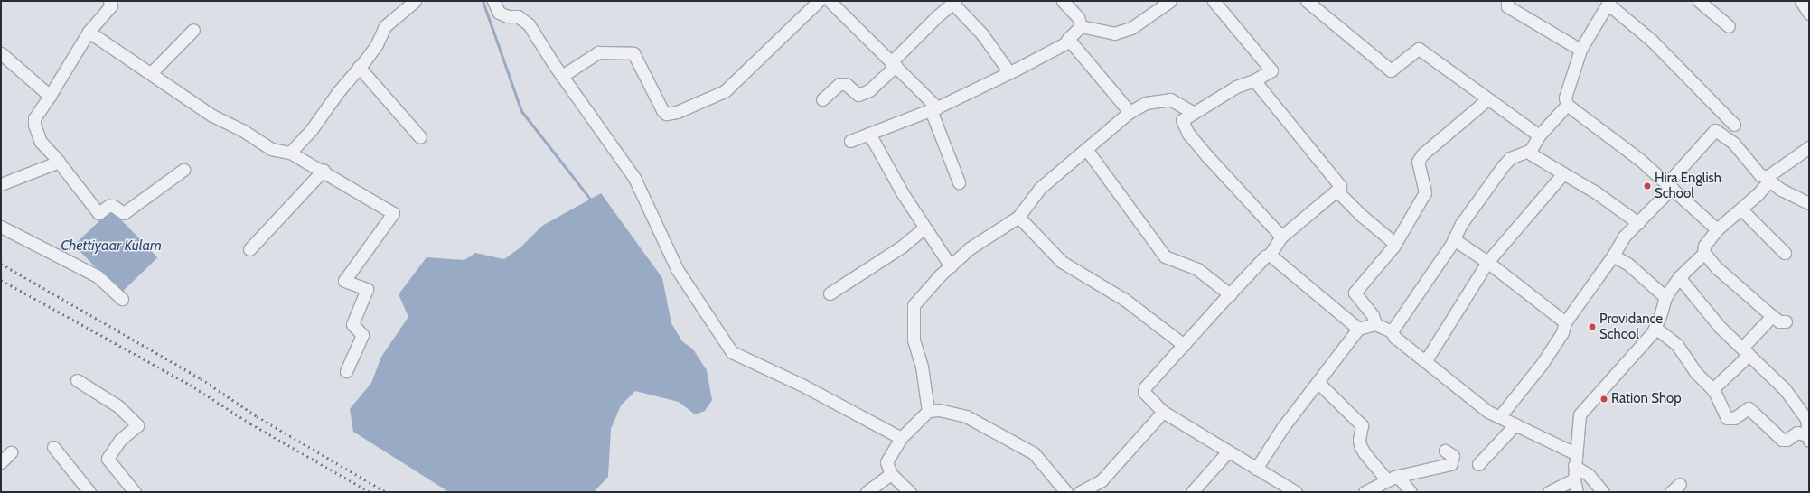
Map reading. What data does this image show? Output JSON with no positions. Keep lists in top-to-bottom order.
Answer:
{
  "water": ["Chettiyaar Kulam"],
  "places": ["Hira English School", "Providance School", "Ration Shop"]
}
